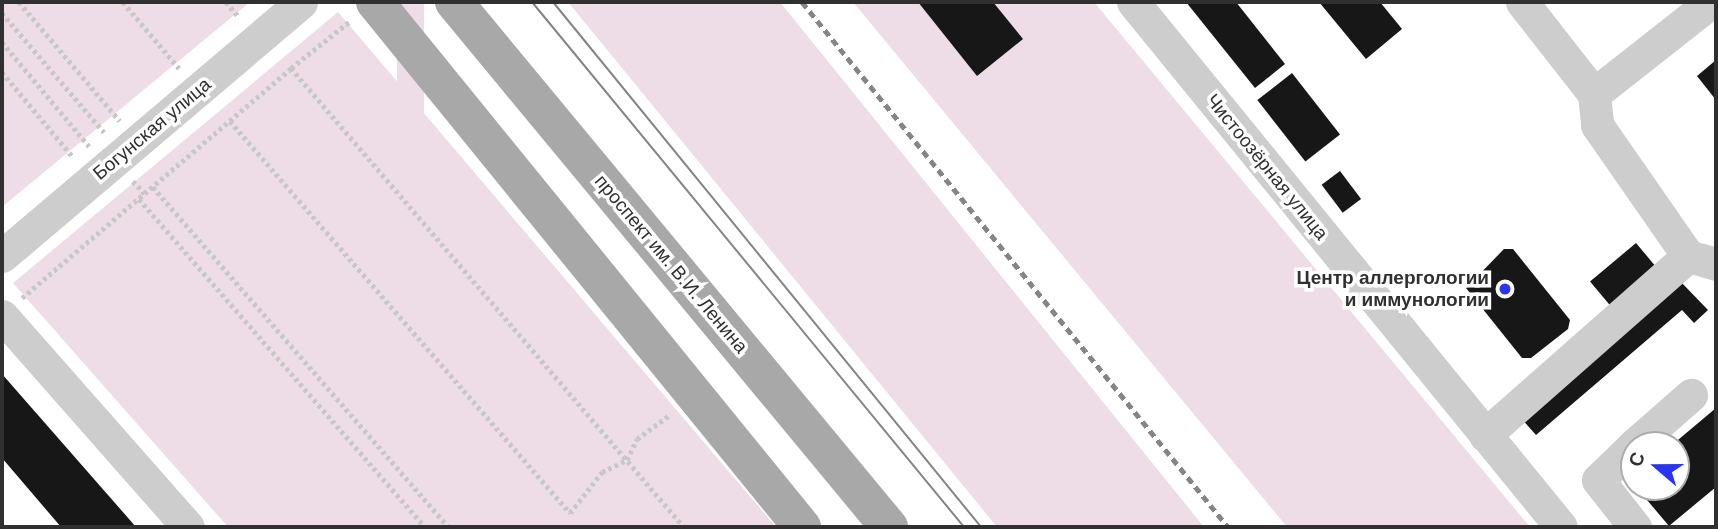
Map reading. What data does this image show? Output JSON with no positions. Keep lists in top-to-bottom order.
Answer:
{
  "streets": {
    "main road": ["проспект им. В.И. Ленина"],
    "street": ["Богунская улица", "Чистоозёрная улица"]
  },
  "places": ["Центр аллергологии и иммунологии"],
  "north": "left"
}
